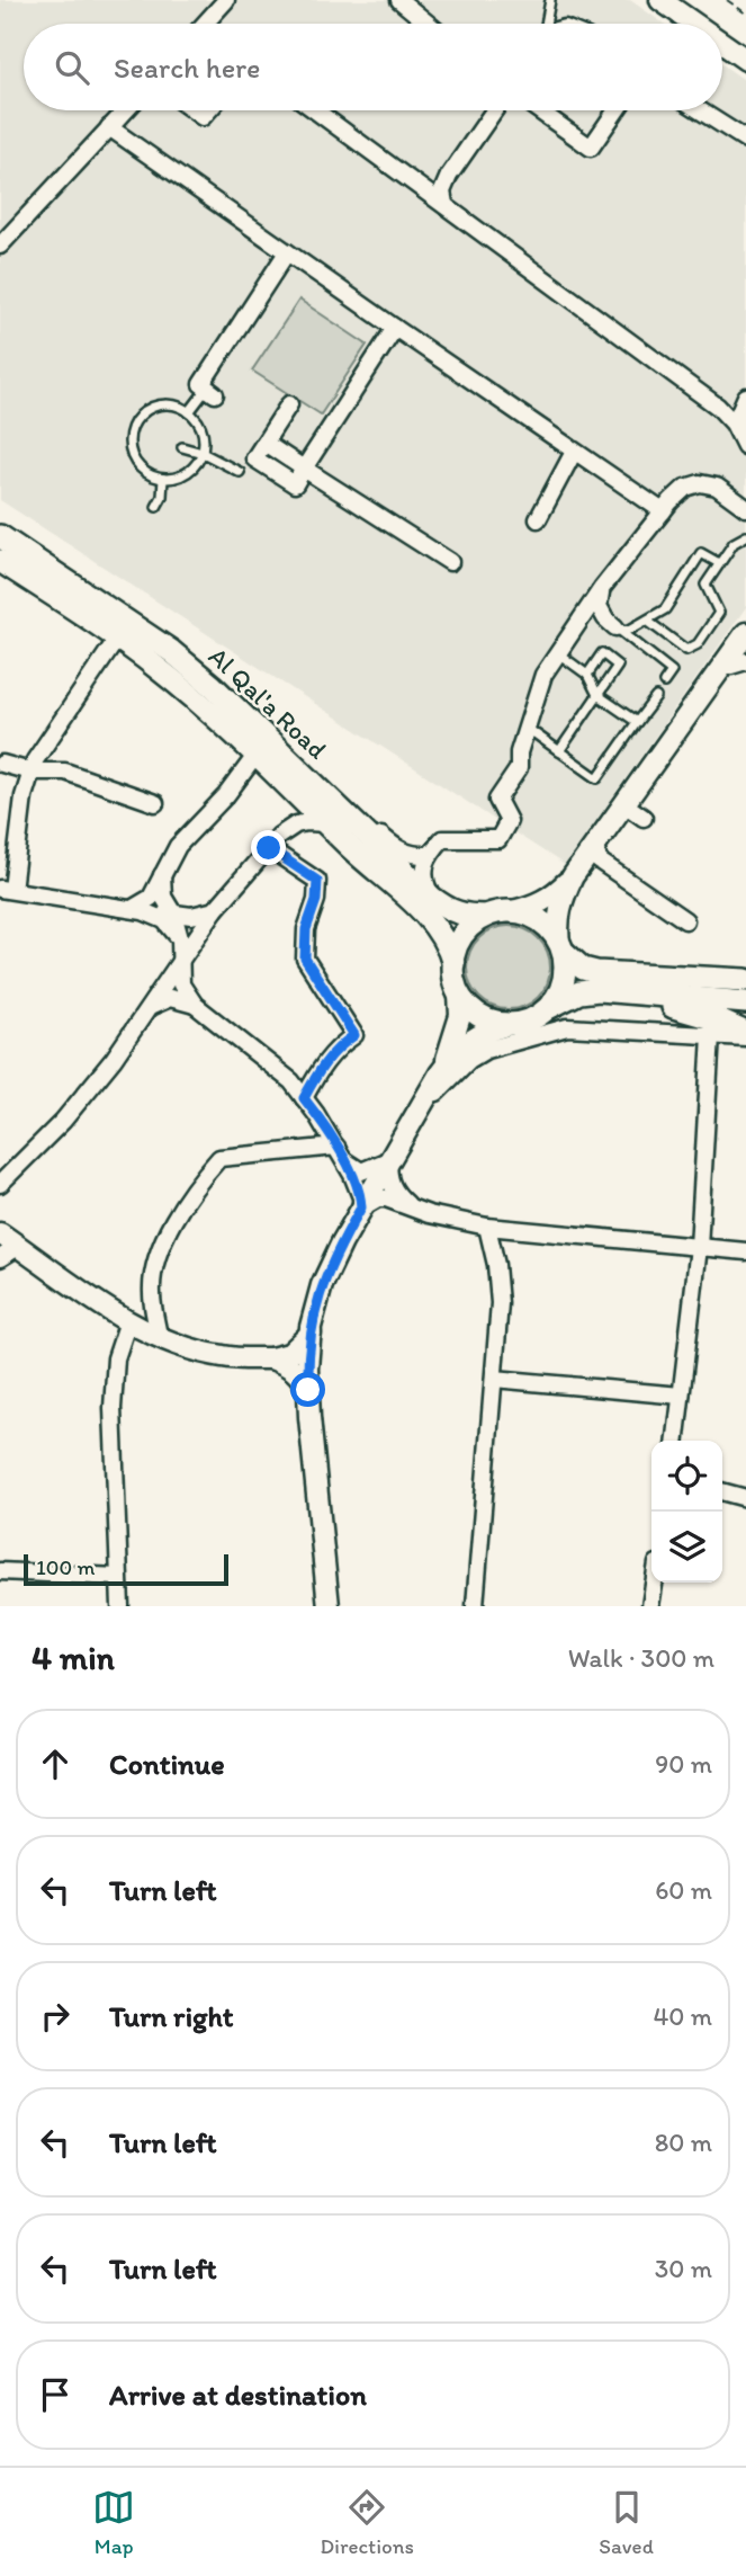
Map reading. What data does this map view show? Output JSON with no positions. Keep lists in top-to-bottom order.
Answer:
{
  "streets": {
    "main road": ["Al Qal'a Road"]
  },
  "scale_bar": "100 m",
  "page": {
    "search": "Search here",
    "scale": "100 m",
    "heading": ["4 min", "Walk · 300 m"],
    "list": [
      ["Continue", "90 m"],
      ["Turn left", "60 m"],
      ["Turn right", "40 m"],
      ["Turn left", "80 m"],
      ["Turn left", "30 m"],
      "Arrive at destination"
    ],
    "nav": ["Map", "Directions", "Saved"]
  }
}
